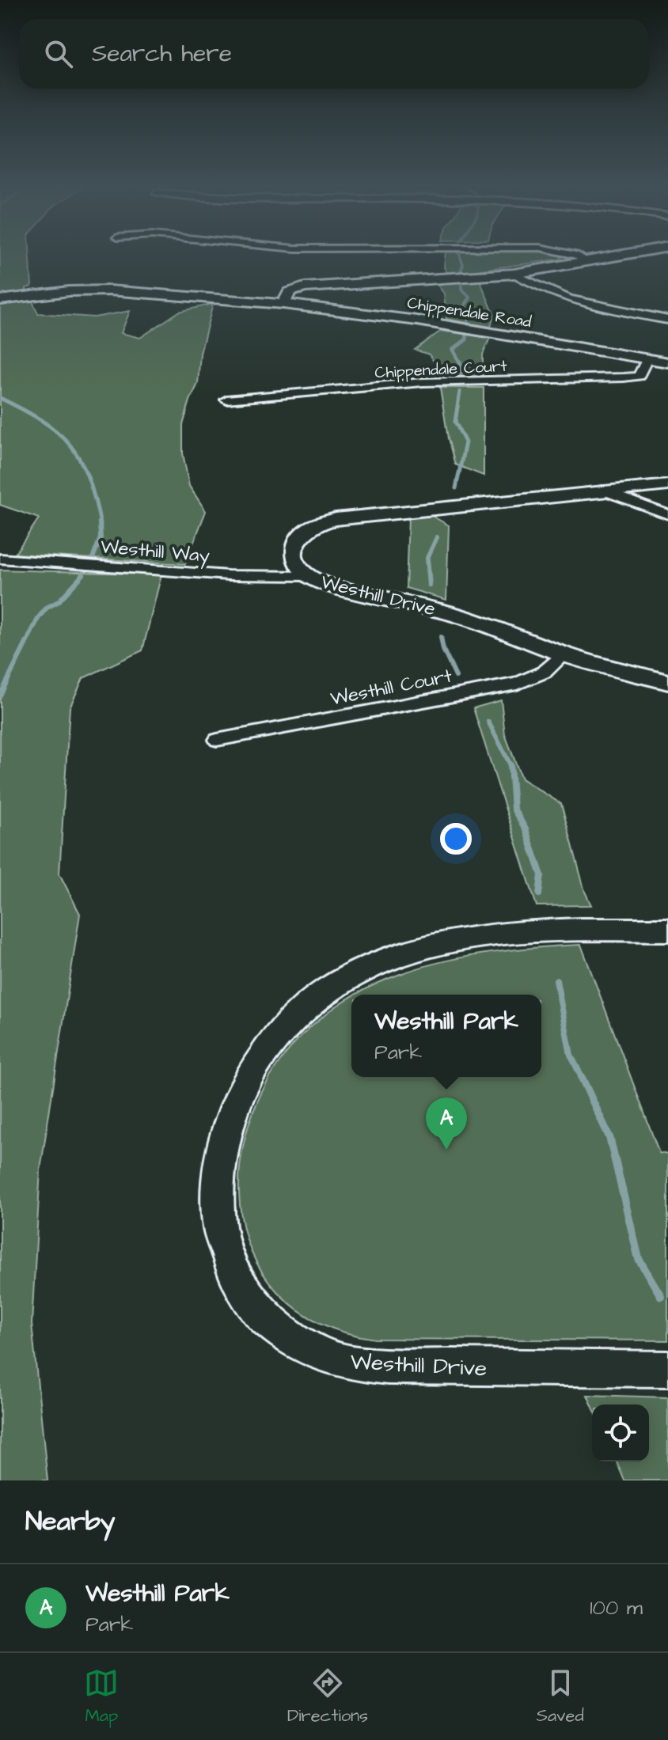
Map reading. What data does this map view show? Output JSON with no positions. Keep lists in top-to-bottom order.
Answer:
{
  "streets": {
    "street": [
      "Chippendale Road",
      "Chippendale Court",
      "Westhill Way",
      "Westhill Drive",
      "Westhill Court"
    ]
  },
  "crossings": [
    ["Chippendale Road", "Chippendale Court"],
    ["Westhill Way", "Westhill Drive"],
    ["Westhill Drive", "Westhill Court"]
  ],
  "page": {
    "search": "Search here",
    "popup": ["Westhill Park", "Park"],
    "pins": "A",
    "heading": "Nearby",
    "list": [
      {
        "mark": "A",
        "name": "Westhill Park",
        "note": "Park",
        "value": "100 m"
      }
    ],
    "nav": ["Map", "Directions", "Saved"]
  }
}
